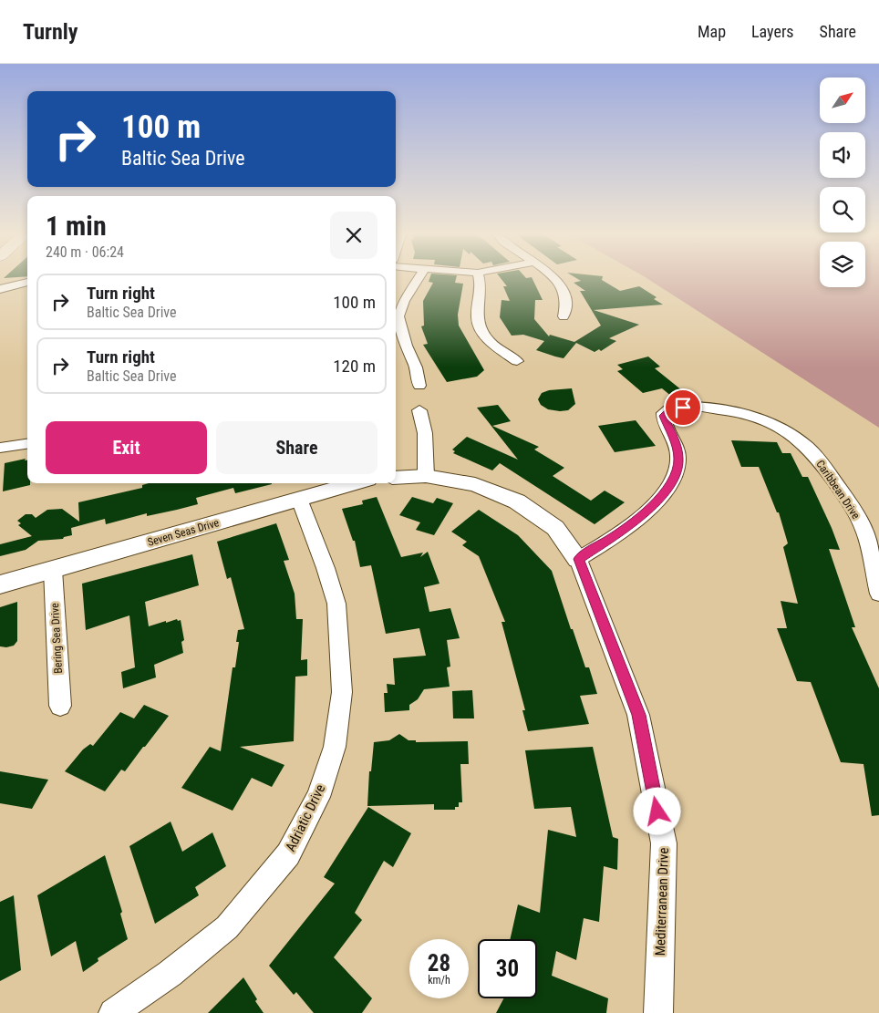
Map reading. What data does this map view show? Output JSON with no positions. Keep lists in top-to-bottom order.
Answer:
{
  "streets": {
    "street": [
      "Caribbean Drive",
      "Seven Seas Drive",
      "Bering Sea Drive",
      "Adriatic Drive",
      "Mediterranean Drive"
    ]
  },
  "crossings": [
    ["Caribbean Drive", "Mediterranean Drive"],
    ["Seven Seas Drive", "Bering Sea Drive"],
    ["Seven Seas Drive", "Adriatic Drive"]
  ],
  "north": "top right",
  "page": {
    "header": "Turnly",
    "nav": ["Map", "Layers", "Share"],
    "turn": ["100 m", "Baltic Sea Drive"],
    "heading": ["1 min", "240 m · 06:24"],
    "list": [
      {
        "name": "Turn right",
        "note": "Baltic Sea Drive",
        "value": "100 m"
      },
      {
        "name": "Turn right",
        "note": "Baltic Sea Drive",
        "value": "120 m"
      }
    ],
    "buttons": ["Exit", "Share"],
    "speed": "28 km/h",
    "limit": "30"
  }
}
